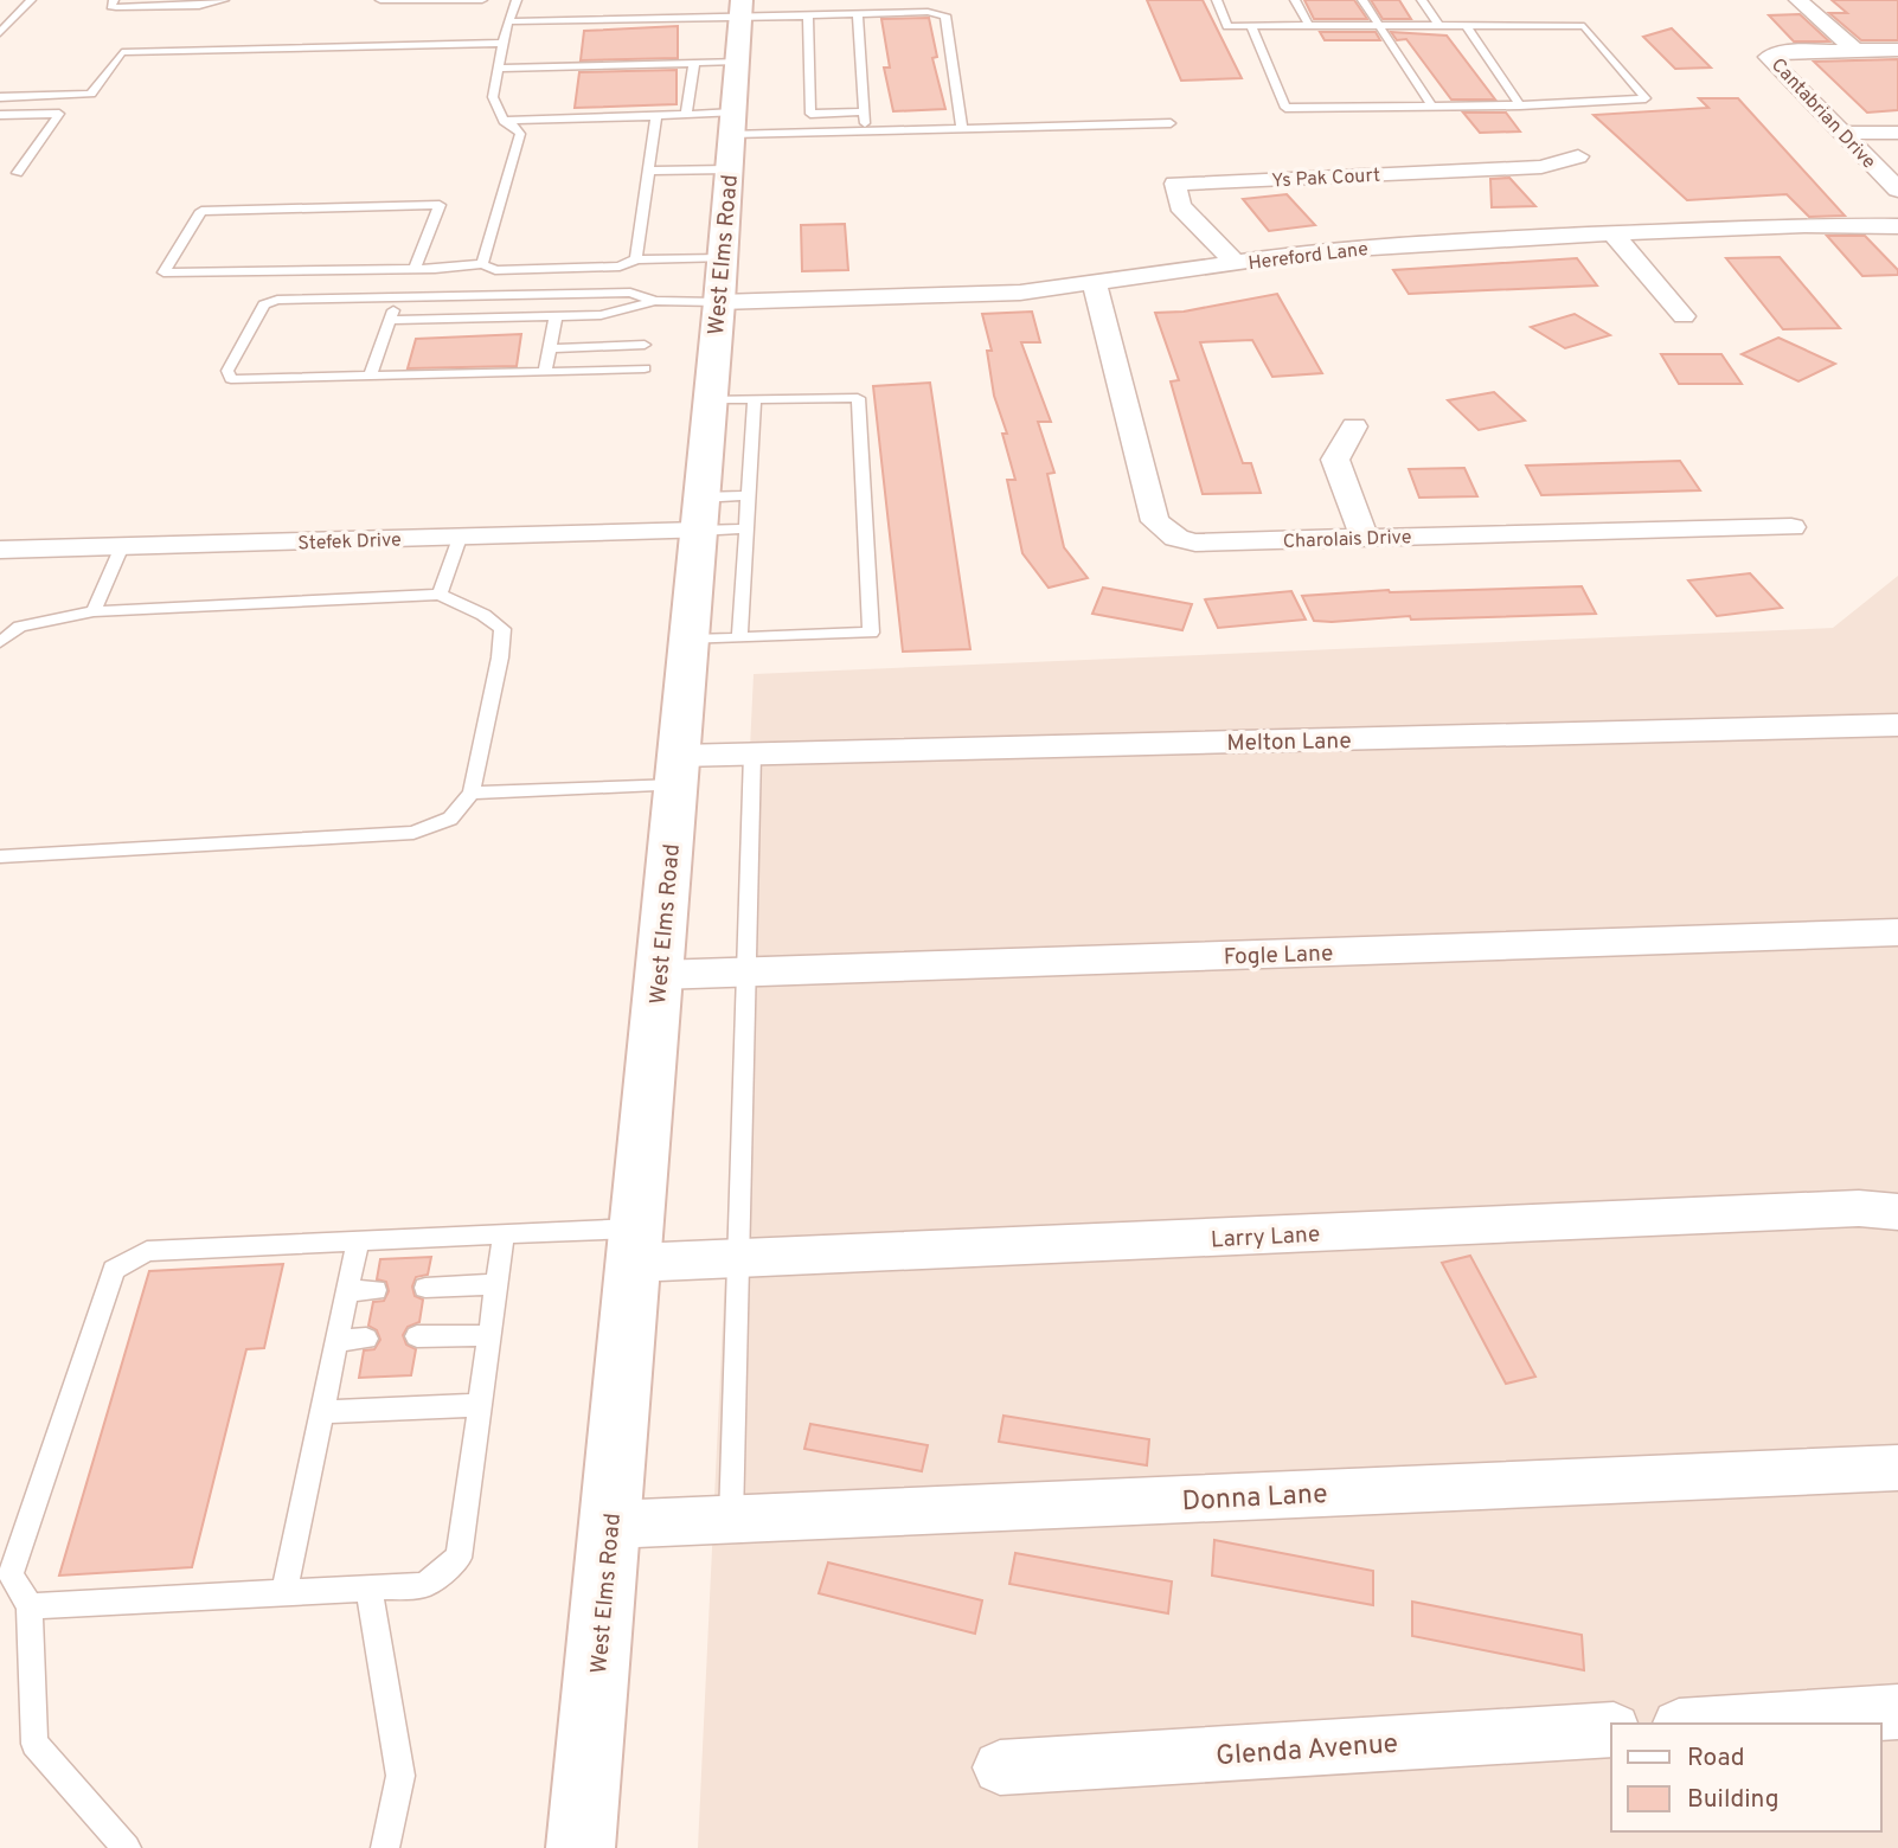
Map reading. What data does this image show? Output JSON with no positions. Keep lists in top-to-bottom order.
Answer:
{
  "streets": {
    "main road": ["West Elms Road"],
    "street": [
      "Cantabrian Drive",
      "Ys Pak Court",
      "Hereford Lane",
      "Charolais Drive",
      "Stefek Drive",
      "Melton Lane",
      "Fogle Lane",
      "Larry Lane",
      "Donna Lane",
      "Glenda Avenue"
    ]
  },
  "crossings": [
    ["Ys Pak Court", "Hereford Lane"],
    ["West Elms Road", "Hereford Lane"],
    ["West Elms Road", "Stefek Drive"],
    ["West Elms Road", "Melton Lane"],
    ["West Elms Road", "Fogle Lane"],
    ["West Elms Road", "Larry Lane"],
    ["West Elms Road", "Donna Lane"],
    ["Hereford Lane", "Charolais Drive"]
  ],
  "legend": ["Road", "Building"]
}
